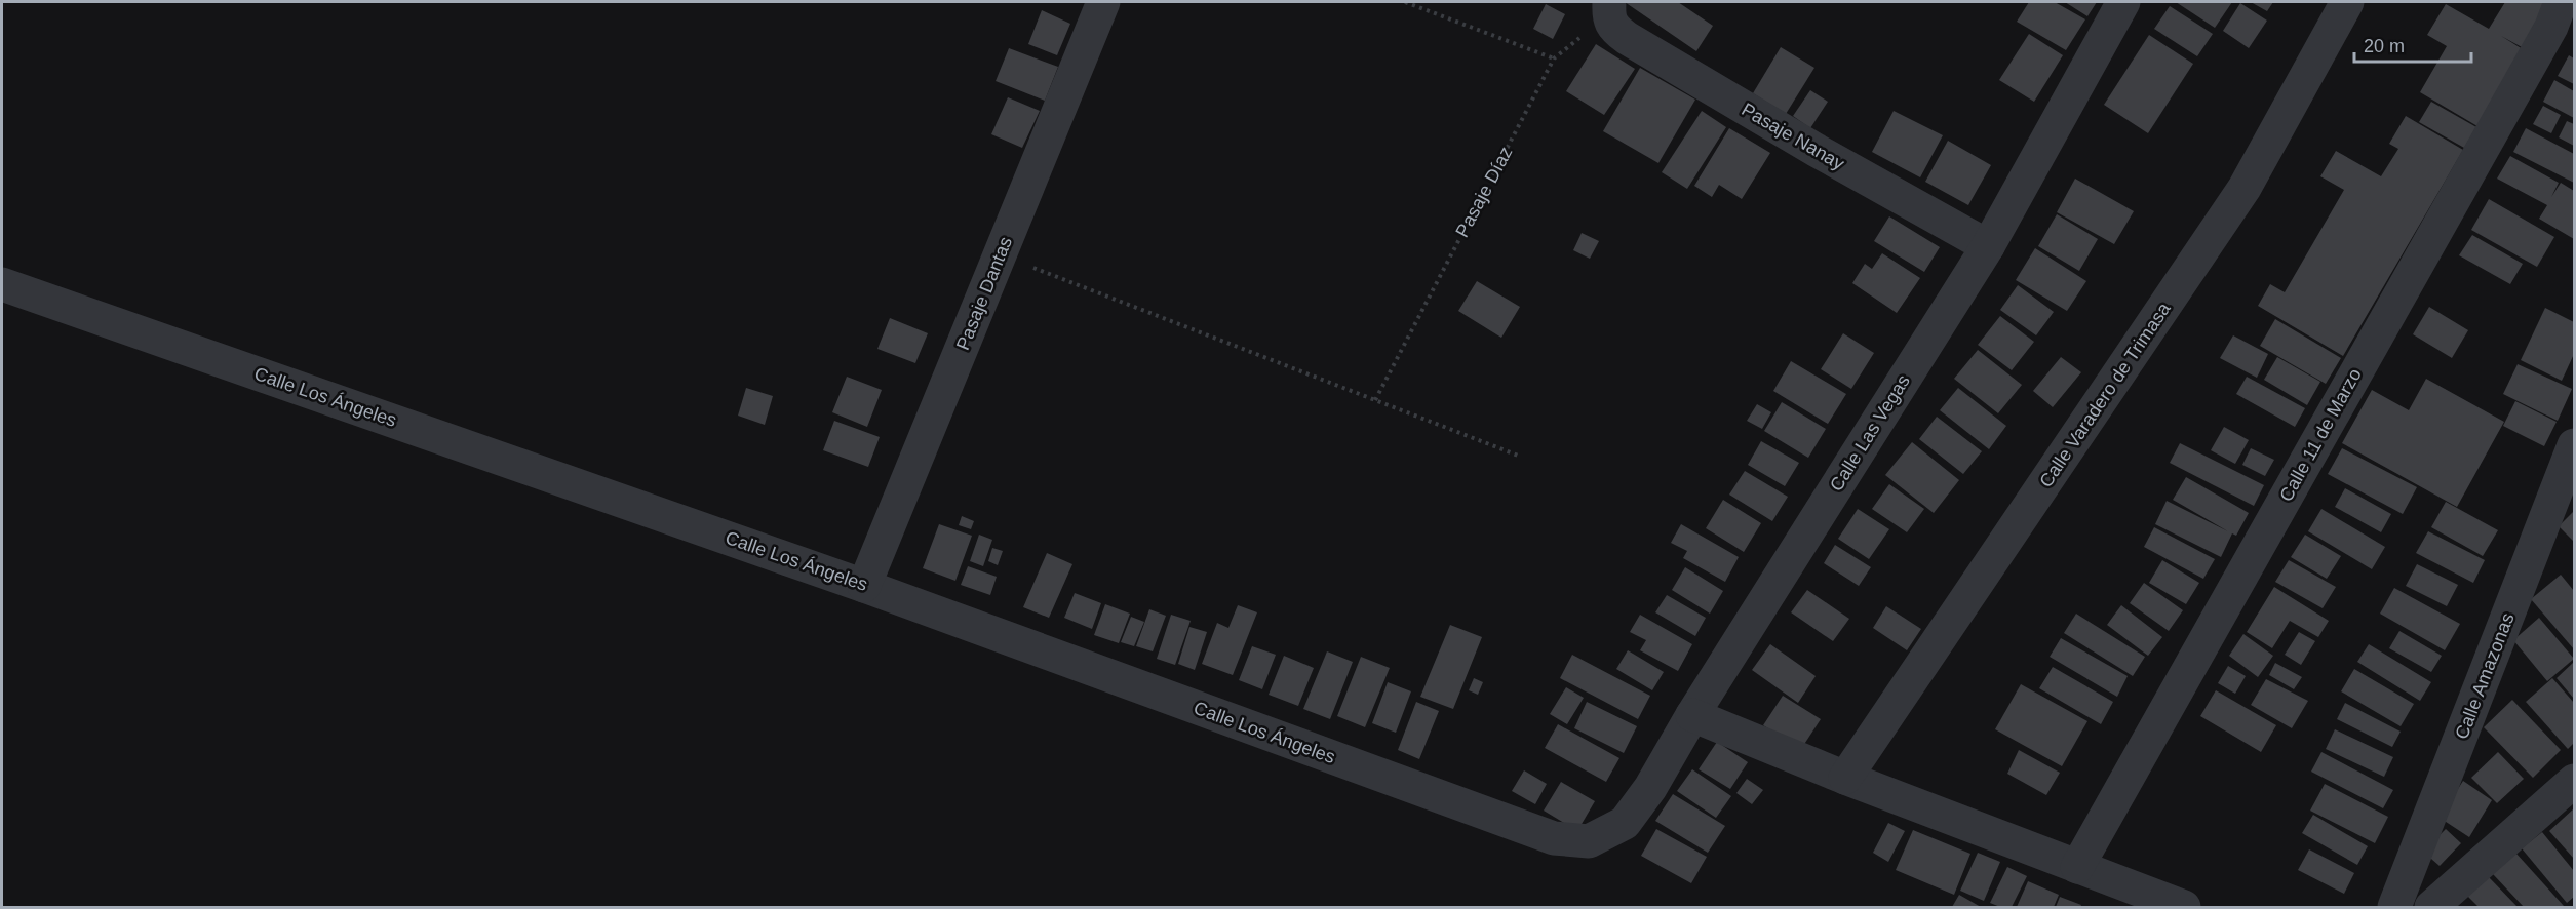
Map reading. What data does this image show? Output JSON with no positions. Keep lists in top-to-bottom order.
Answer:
{
  "streets": {
    "street": [
      "Pasaje Nanay",
      "Pasaje Dantas",
      "Calle Varadero de Trimasa",
      "Calle Los Ángeles",
      "Calle Las Vegas",
      "Calle 11 de Marzo",
      "Calle Amazonas"
    ],
    "path": ["Pasaje Díaz"]
  },
  "crossings": [
    ["Pasaje Nanay", "Pasaje Díaz"],
    ["Pasaje Nanay", "Calle Las Vegas"],
    ["Pasaje Dantas", "Calle Los Ángeles"],
    ["Calle Los Ángeles", "Calle Las Vegas"]
  ],
  "scale_bar": "20 m"
}
